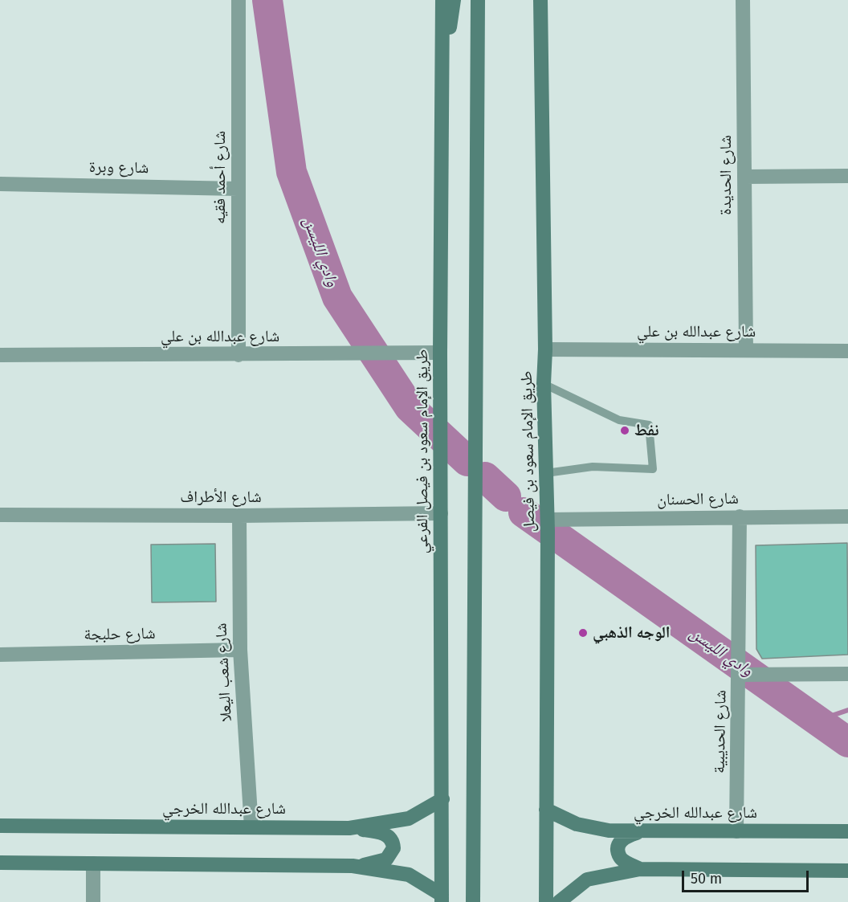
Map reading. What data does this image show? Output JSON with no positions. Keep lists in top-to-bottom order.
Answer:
{
  "streets": {
    "street": [
      "شارع وبرة",
      "شارع الحديدة",
      "شارع أحمد فقيه",
      "شارع عبدالله بن علي",
      "طريق الإمام سعود بن فيصل الفرعي",
      "طريق الإمام سعود بن فيصل",
      "شارع الأطراف",
      "شارع الحسنان",
      "شارع حلبجة",
      "شارع شعب اليعلا",
      "شارع الحديبية",
      "شارع عبدالله الخرجي"
    ]
  },
  "crossings": [
    ["شارع وبرة", "شارع أحمد فقيه"],
    ["شارع الحديدة", "شارع عبدالله بن علي"],
    ["شارع أحمد فقيه", "شارع عبدالله بن علي"],
    ["شارع عبدالله بن علي", "طريق الإمام سعود بن فيصل الفرعي"],
    ["شارع عبدالله بن علي", "طريق الإمام سعود بن فيصل"],
    ["طريق الإمام سعود بن فيصل الفرعي", "شارع الأطراف"],
    ["طريق الإمام سعود بن فيصل الفرعي", "شارع عبدالله الخرجي"],
    ["طريق الإمام سعود بن فيصل", "شارع الحسنان"],
    ["طريق الإمام سعود بن فيصل", "شارع عبدالله الخرجي"],
    ["شارع الأطراف", "شارع شعب اليعلا"],
    ["شارع الحسنان", "شارع الحديبية"],
    ["شارع حلبجة", "شارع شعب اليعلا"],
    ["شارع شعب اليعلا", "شارع عبدالله الخرجي"],
    ["شارع الحديبية", "شارع عبدالله الخرجي"]
  ],
  "water": ["وادي الليسن"],
  "places": ["نفط", "الوجه الذهبي"],
  "scale_bar": "50 m"
}
